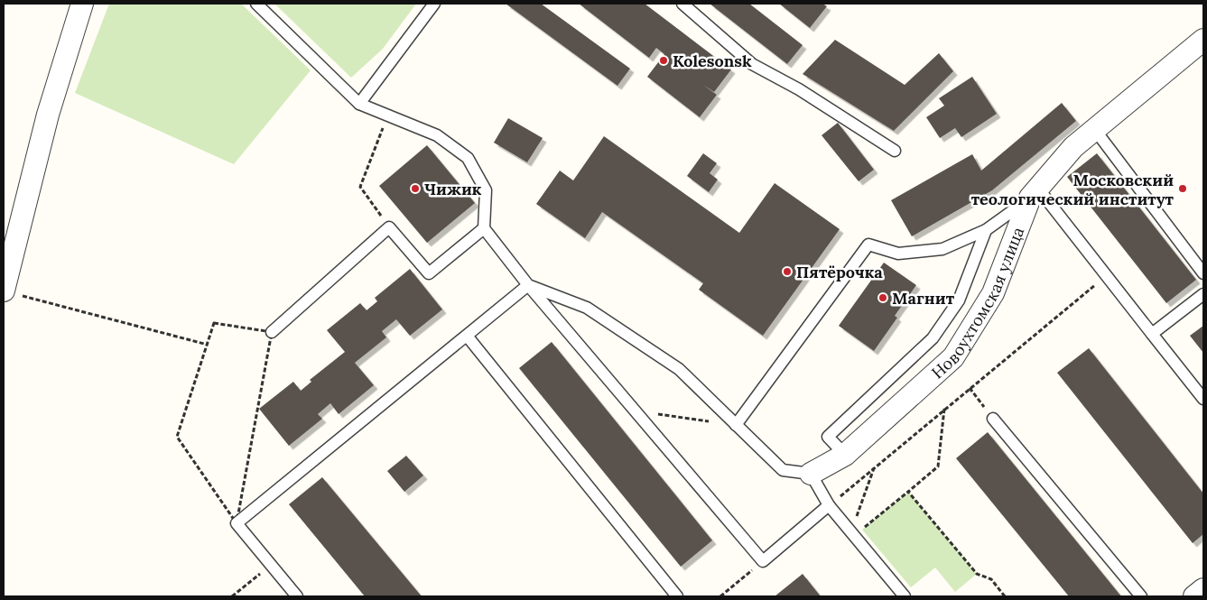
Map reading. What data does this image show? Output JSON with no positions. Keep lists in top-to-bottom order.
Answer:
{
  "streets": {
    "street": ["Новоухтомская улица"]
  },
  "places": [
    "Kolesonsk",
    "Чижик",
    "Московский теологический институт",
    "Пятёрочка",
    "Магнит"
  ]
}
